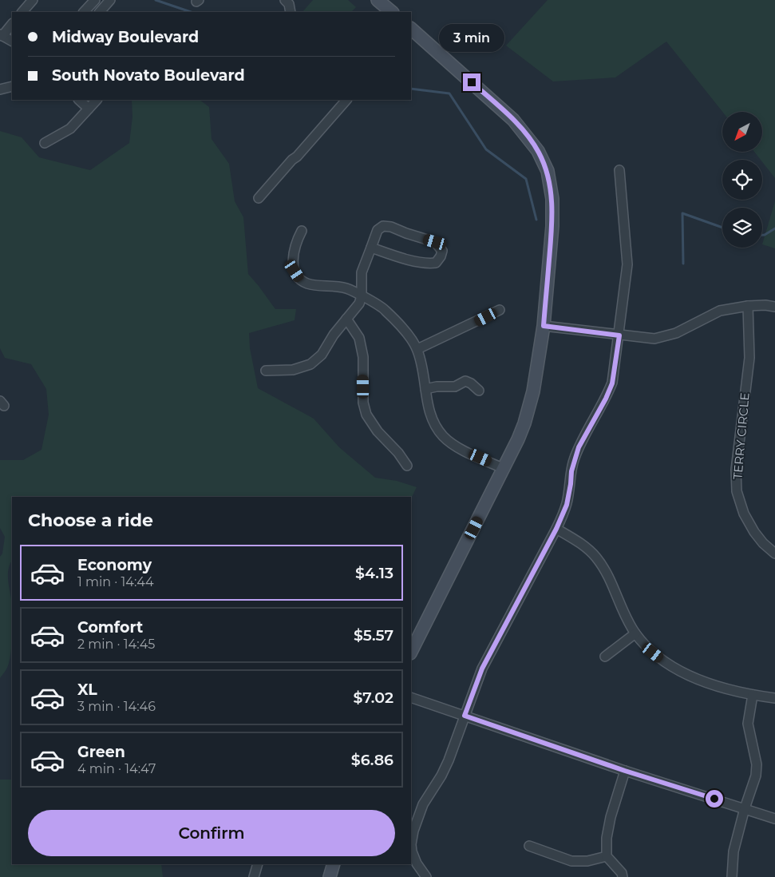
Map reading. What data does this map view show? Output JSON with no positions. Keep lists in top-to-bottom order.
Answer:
{
  "streets": {
    "street": ["TERRY CIRCLE"]
  },
  "north": "bottom left",
  "page": {
    "banner": ["Midway Boulevard", "South Novato Boulevard"],
    "bubble": "3 min",
    "heading": "Choose a ride",
    "list": [
      {
        "name": "Economy",
        "note": "1 min · 14:44",
        "value": "$4.13"
      },
      {
        "name": "Comfort",
        "note": "2 min · 14:45",
        "value": "$5.57"
      },
      {
        "name": "XL",
        "note": "3 min · 14:46",
        "value": "$7.02"
      },
      {
        "name": "Green",
        "note": "4 min · 14:47",
        "value": "$6.86"
      }
    ],
    "buttons": "Confirm"
  }
}
